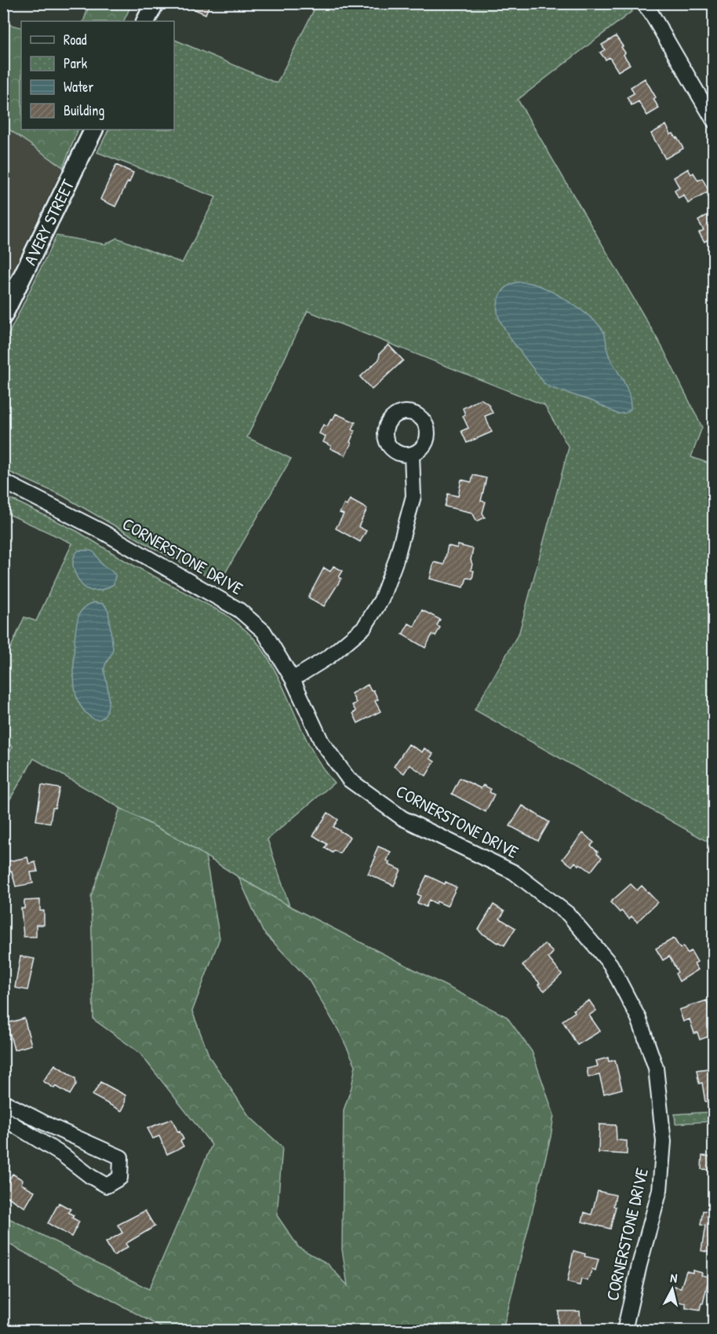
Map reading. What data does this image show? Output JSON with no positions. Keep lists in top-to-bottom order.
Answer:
{
  "streets": {
    "main road": ["AVERY STREET"],
    "street": ["CORNERSTONE DRIVE"]
  },
  "legend": [
    "Road",
    "Park",
    "Water",
    "Building"
  ],
  "north": "top"
}
